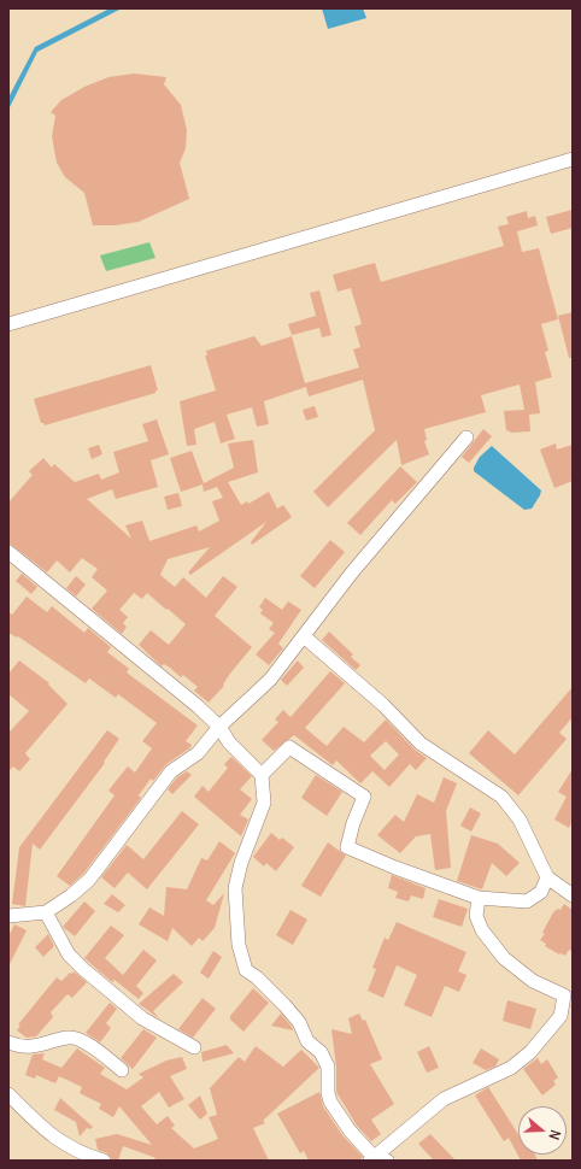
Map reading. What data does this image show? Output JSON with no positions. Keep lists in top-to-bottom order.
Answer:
{
  "north": "right"
}
